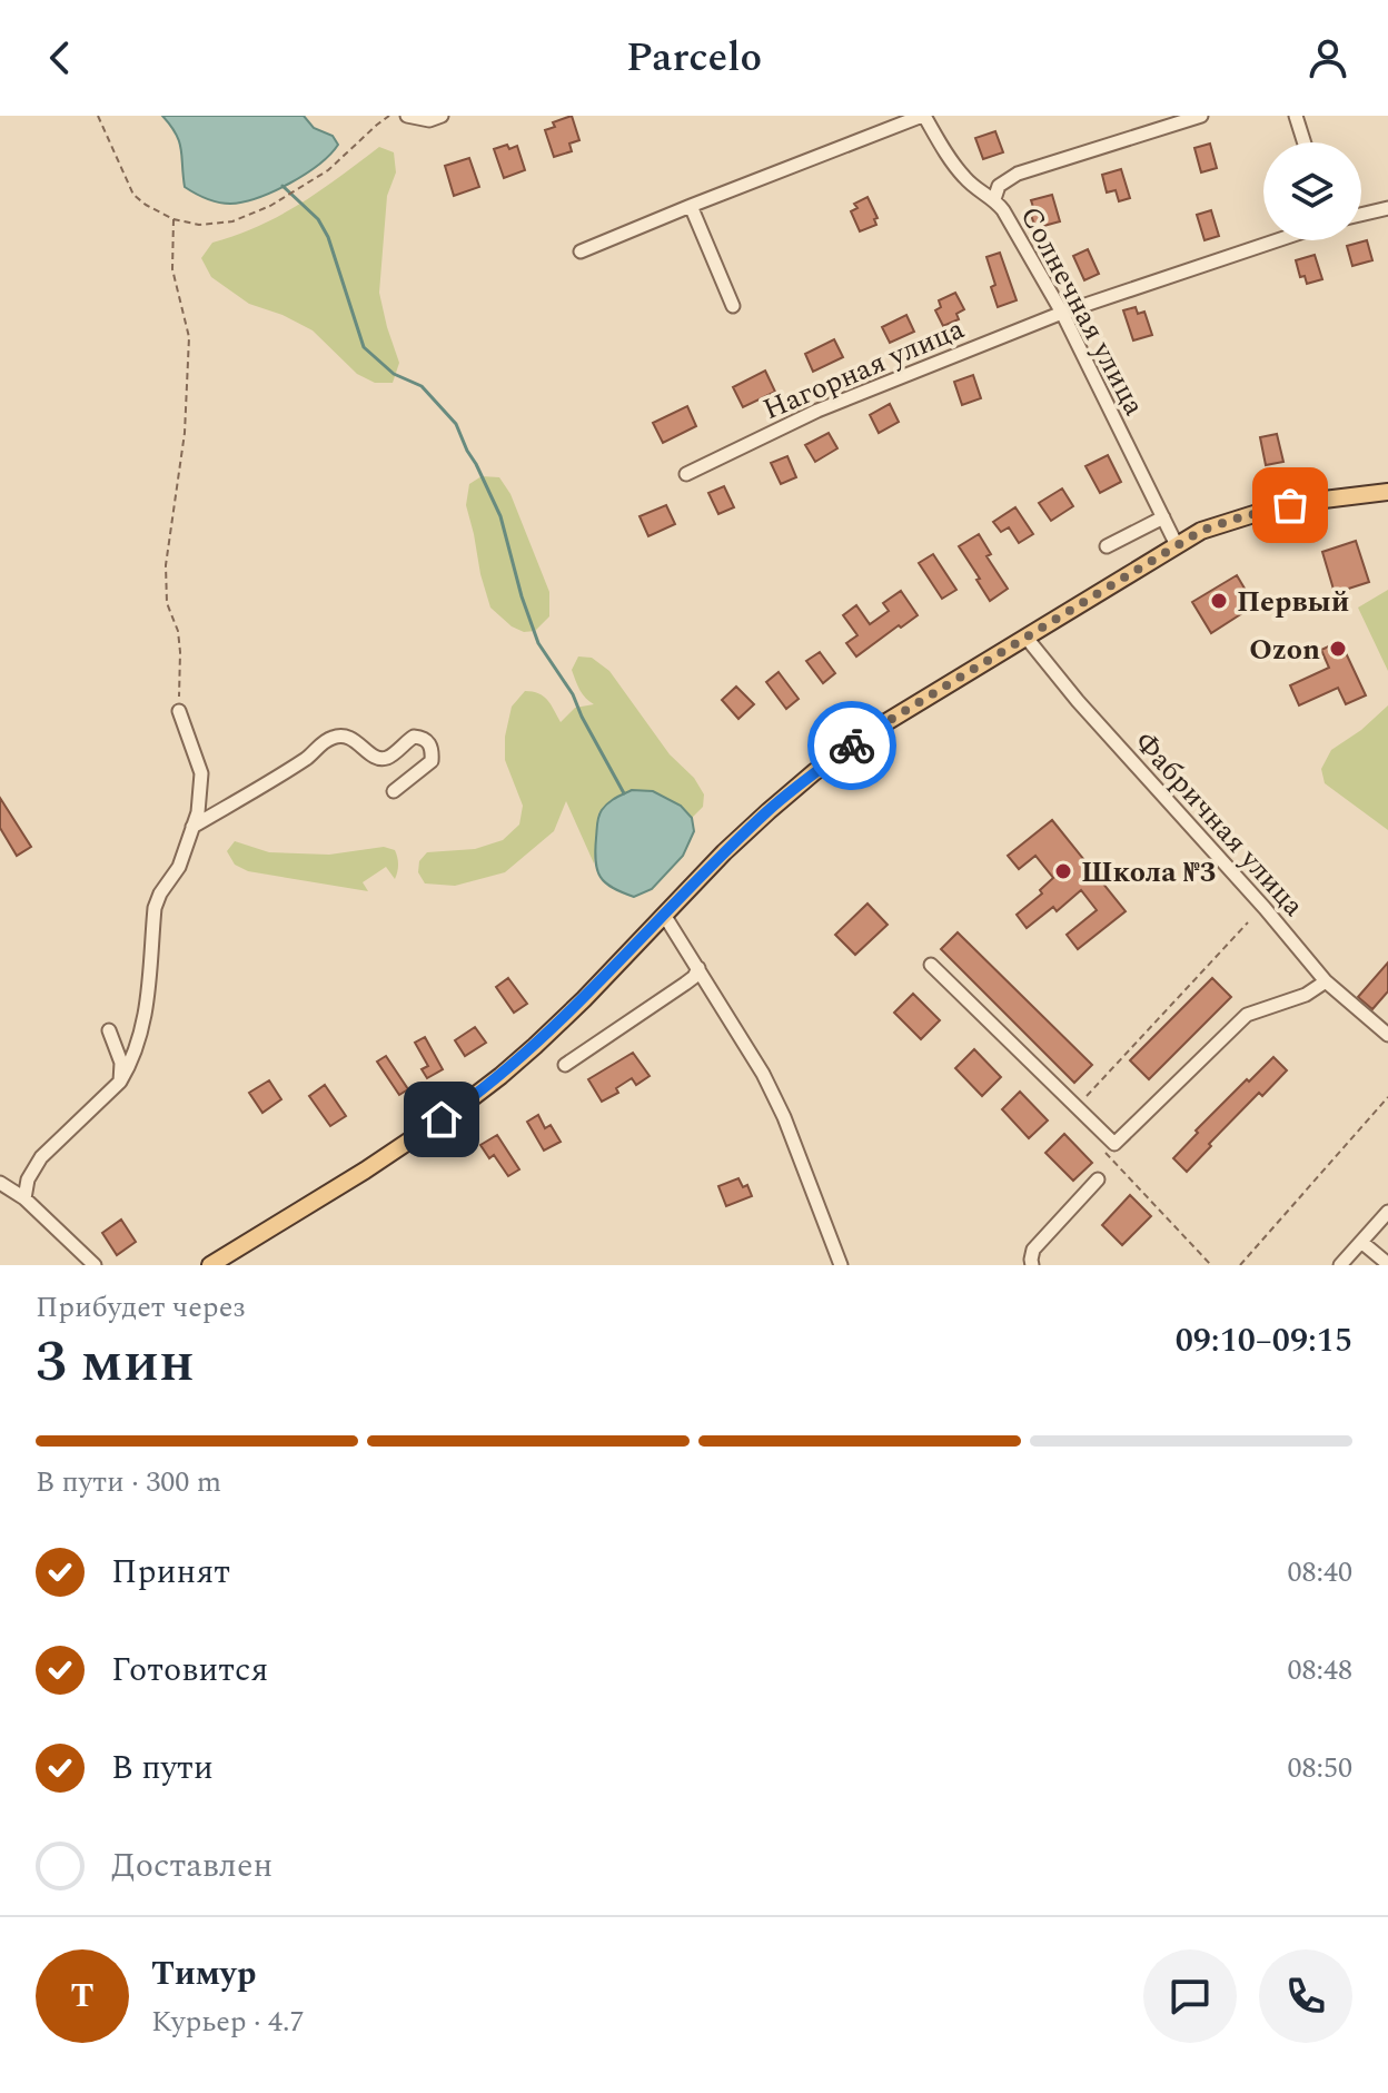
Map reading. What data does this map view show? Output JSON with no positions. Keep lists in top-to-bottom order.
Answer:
{
  "streets": {
    "street": ["Солнечная улица", "Нагорная улица", "Фабричная улица"]
  },
  "crossings": [
    ["Солнечная улица", "Нагорная улица"]
  ],
  "places": ["Первый", "Ozon", "Школа №3"],
  "page": {
    "header": "Parcelo",
    "heading": ["3 мин", "Прибудет через", "09:10–09:15"],
    "panel": ["Тимур", "Курьер · 4.7"],
    "bar": "В пути · 300 m",
    "list": [
      ["Принят", "08:40"],
      ["Готовится", "08:48"],
      ["В пути", "08:50"],
      "Доставлен"
    ],
    "round": "Т"
  }
}
